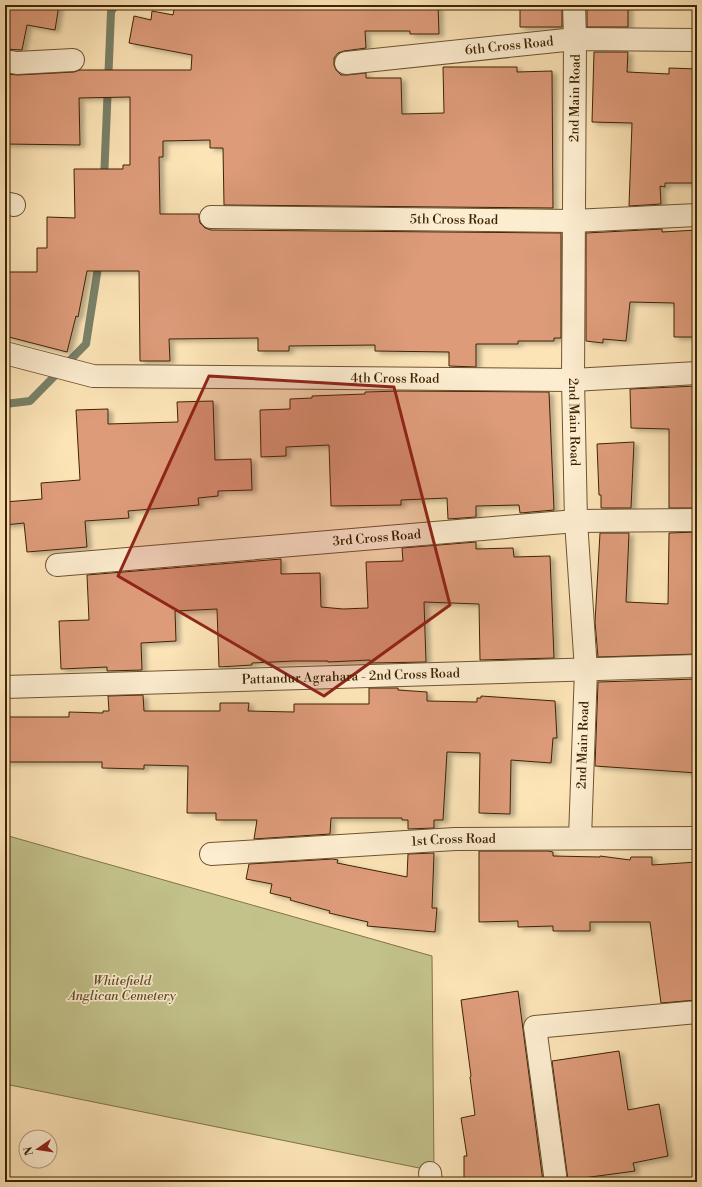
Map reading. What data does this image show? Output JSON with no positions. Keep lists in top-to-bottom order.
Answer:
{
  "streets": {
    "street": [
      "6th Cross Road",
      "2nd Main Road",
      "5th Cross Road",
      "4th Cross Road",
      "3rd Cross Road",
      "Pattandur Agrahara - 2nd Cross Road",
      "1st Cross Road"
    ]
  },
  "crossings": [
    ["6th Cross Road", "2nd Main Road"],
    ["2nd Main Road", "5th Cross Road"],
    ["2nd Main Road", "4th Cross Road"],
    ["2nd Main Road", "3rd Cross Road"],
    ["2nd Main Road", "Pattandur Agrahara - 2nd Cross Road"],
    ["2nd Main Road", "1st Cross Road"]
  ],
  "parks": ["Whitefield Anglican Cemetery"],
  "north": "left"
}
